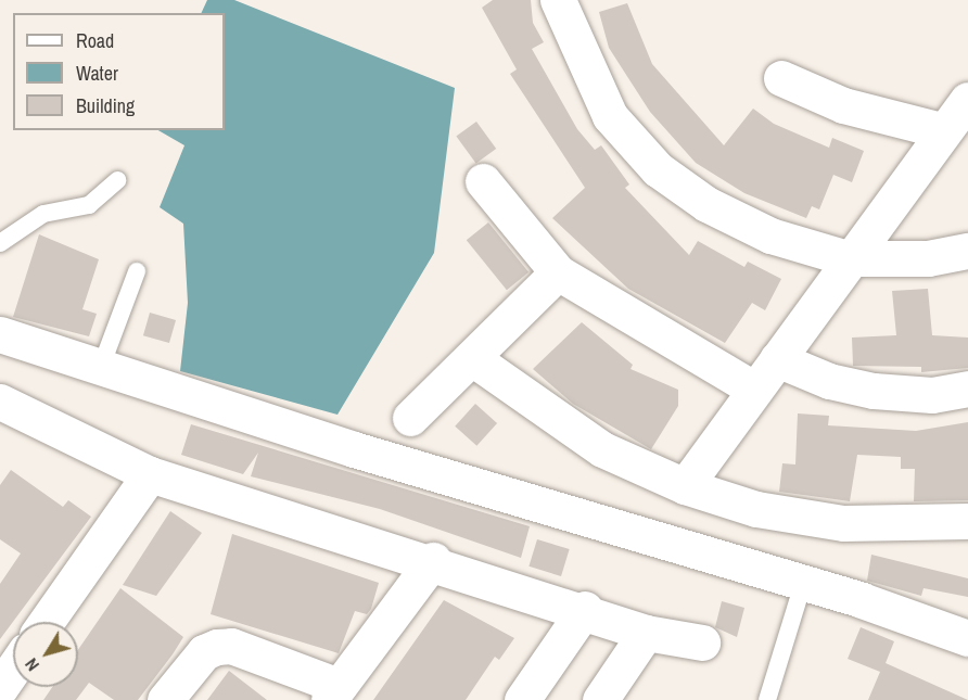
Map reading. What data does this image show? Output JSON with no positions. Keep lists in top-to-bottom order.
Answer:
{
  "legend": ["Road", "Water", "Building"],
  "north": "bottom left"
}
